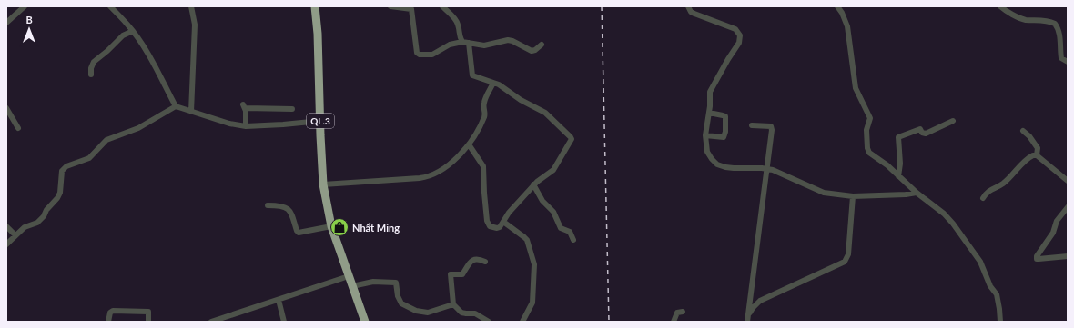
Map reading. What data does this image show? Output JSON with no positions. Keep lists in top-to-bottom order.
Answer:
{
  "streets": {
    "highway": ["QL.3"]
  },
  "places": {
    "shop": ["Nhẩt Ming"]
  },
  "north": "top"
}
